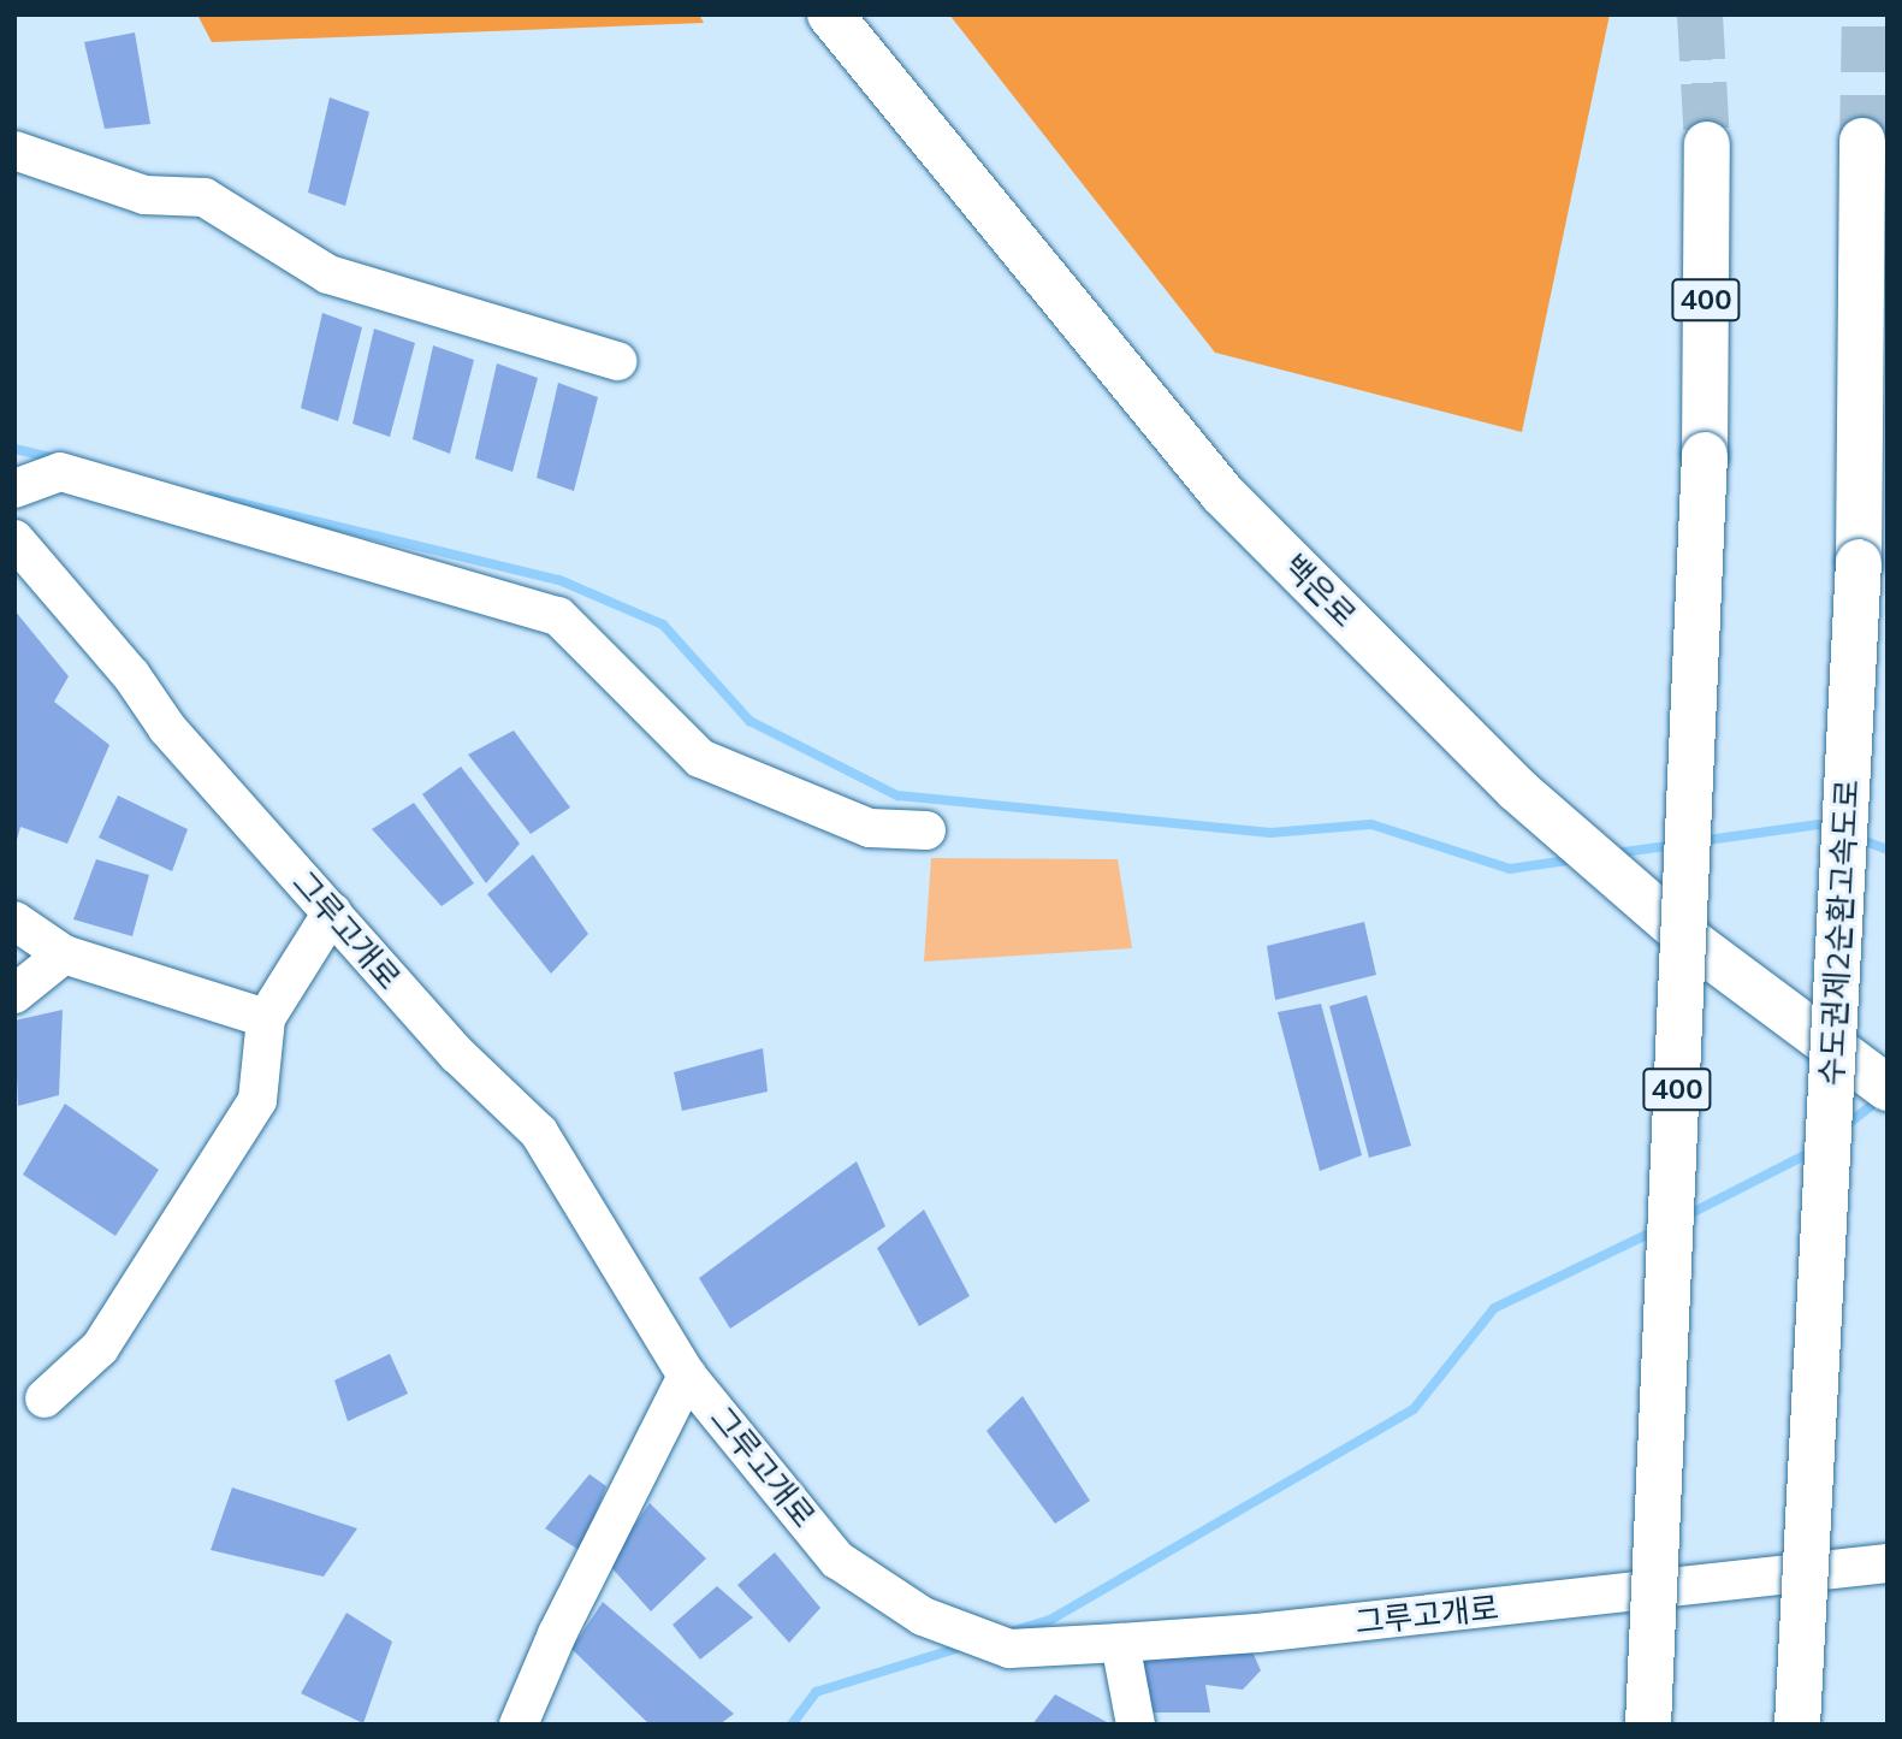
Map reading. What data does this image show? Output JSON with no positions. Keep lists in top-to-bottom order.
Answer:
{
  "streets": {
    "main road": ["400", "백은로", "수도권제2순환고속도로"],
    "street": ["그루고개로"]
  }
}
